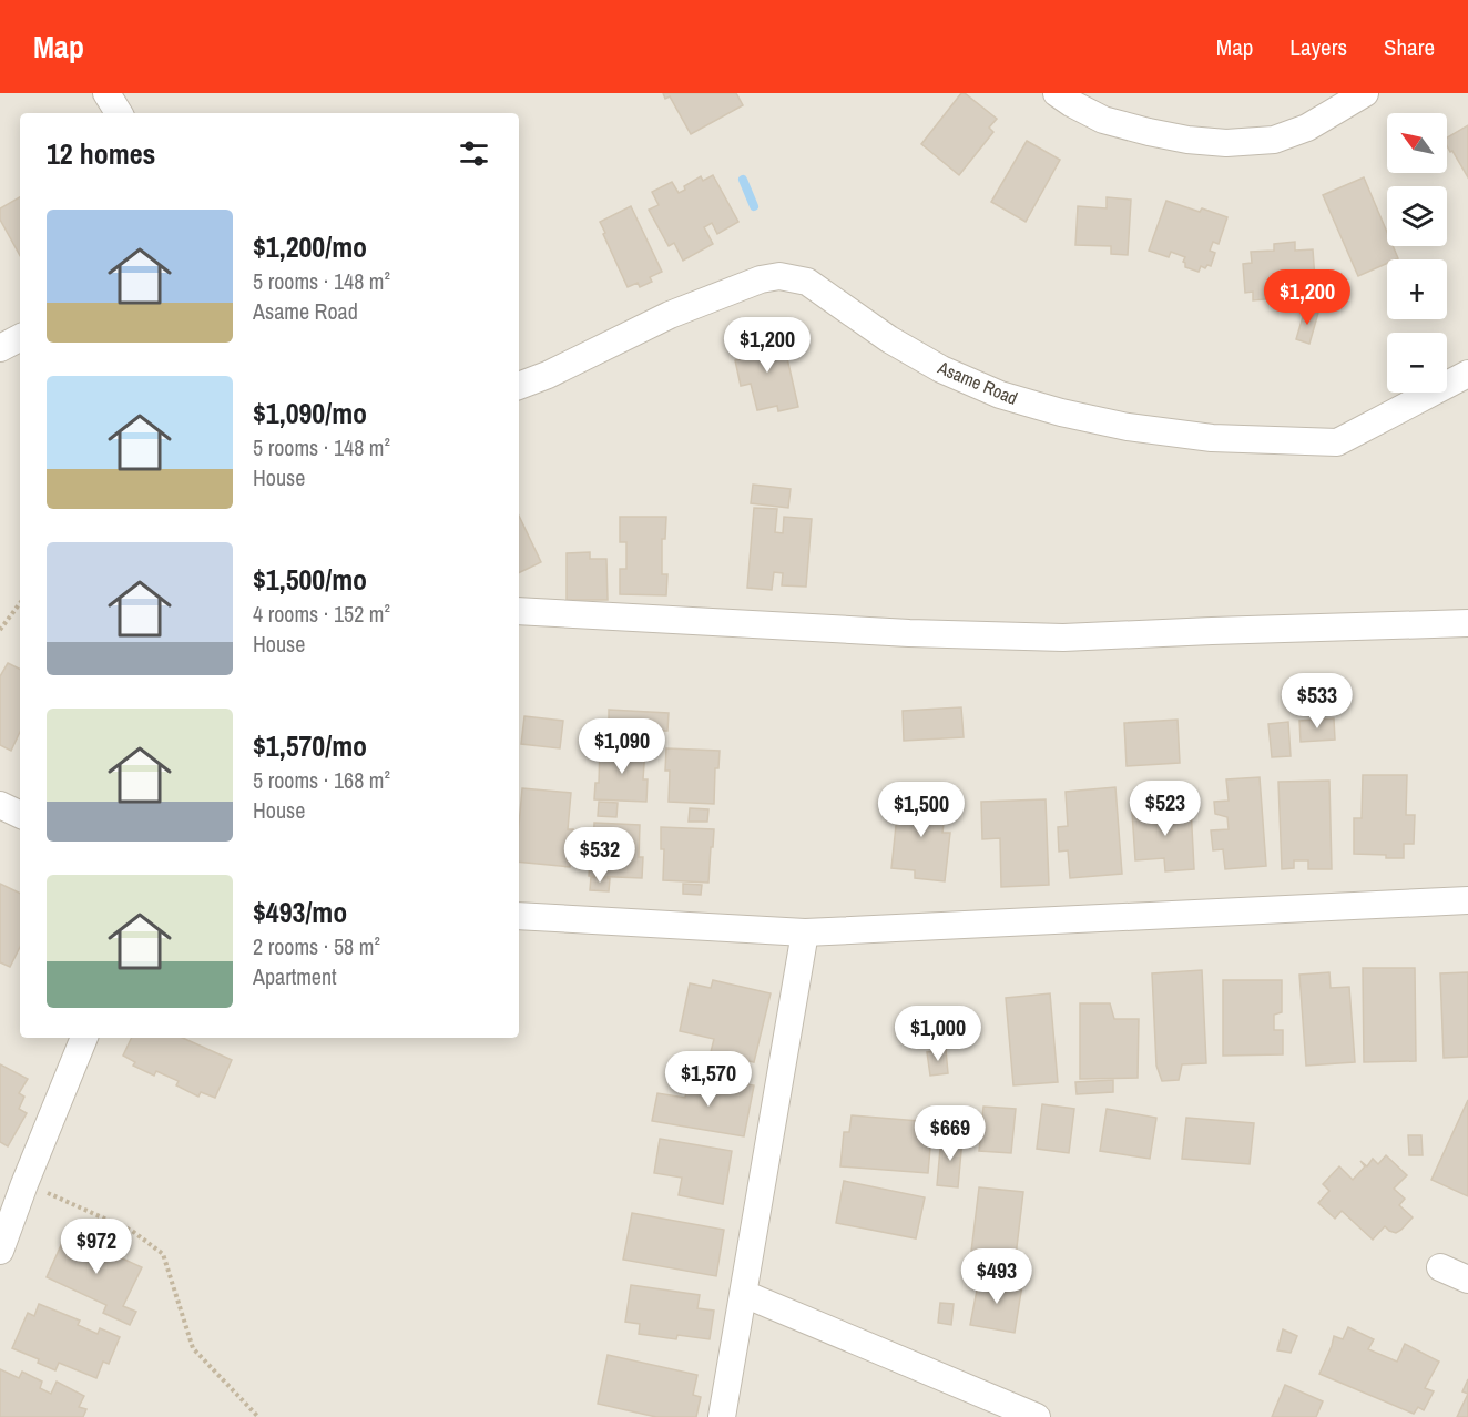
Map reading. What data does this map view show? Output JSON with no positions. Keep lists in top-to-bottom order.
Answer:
{
  "streets": {
    "street": ["Asame Road"]
  },
  "north": "top left",
  "page": {
    "header": "Map",
    "nav": ["Map", "Layers", "Share"],
    "map_buttons": ["+", "−"],
    "heading": "12 homes",
    "list": [
      {
        "name": "$1,200/mo",
        "note": "5 rooms · 148 m² · Asame Road"
      },
      {
        "name": "$1,090/mo",
        "note": "5 rooms · 148 m² · House"
      },
      {
        "name": "$1,500/mo",
        "note": "4 rooms · 152 m² · House"
      },
      {
        "name": "$1,570/mo",
        "note": "5 rooms · 168 m² · House"
      },
      {
        "name": "$493/mo",
        "note": "2 rooms · 58 m² · Apartment"
      }
    ],
    "price": [
      "$1,200",
      "$1,200",
      "$533",
      "$1,090",
      "$523",
      "$1,500",
      "$532",
      "$1,000",
      "$1,570",
      "$669",
      "$972",
      "$493"
    ]
  }
}
